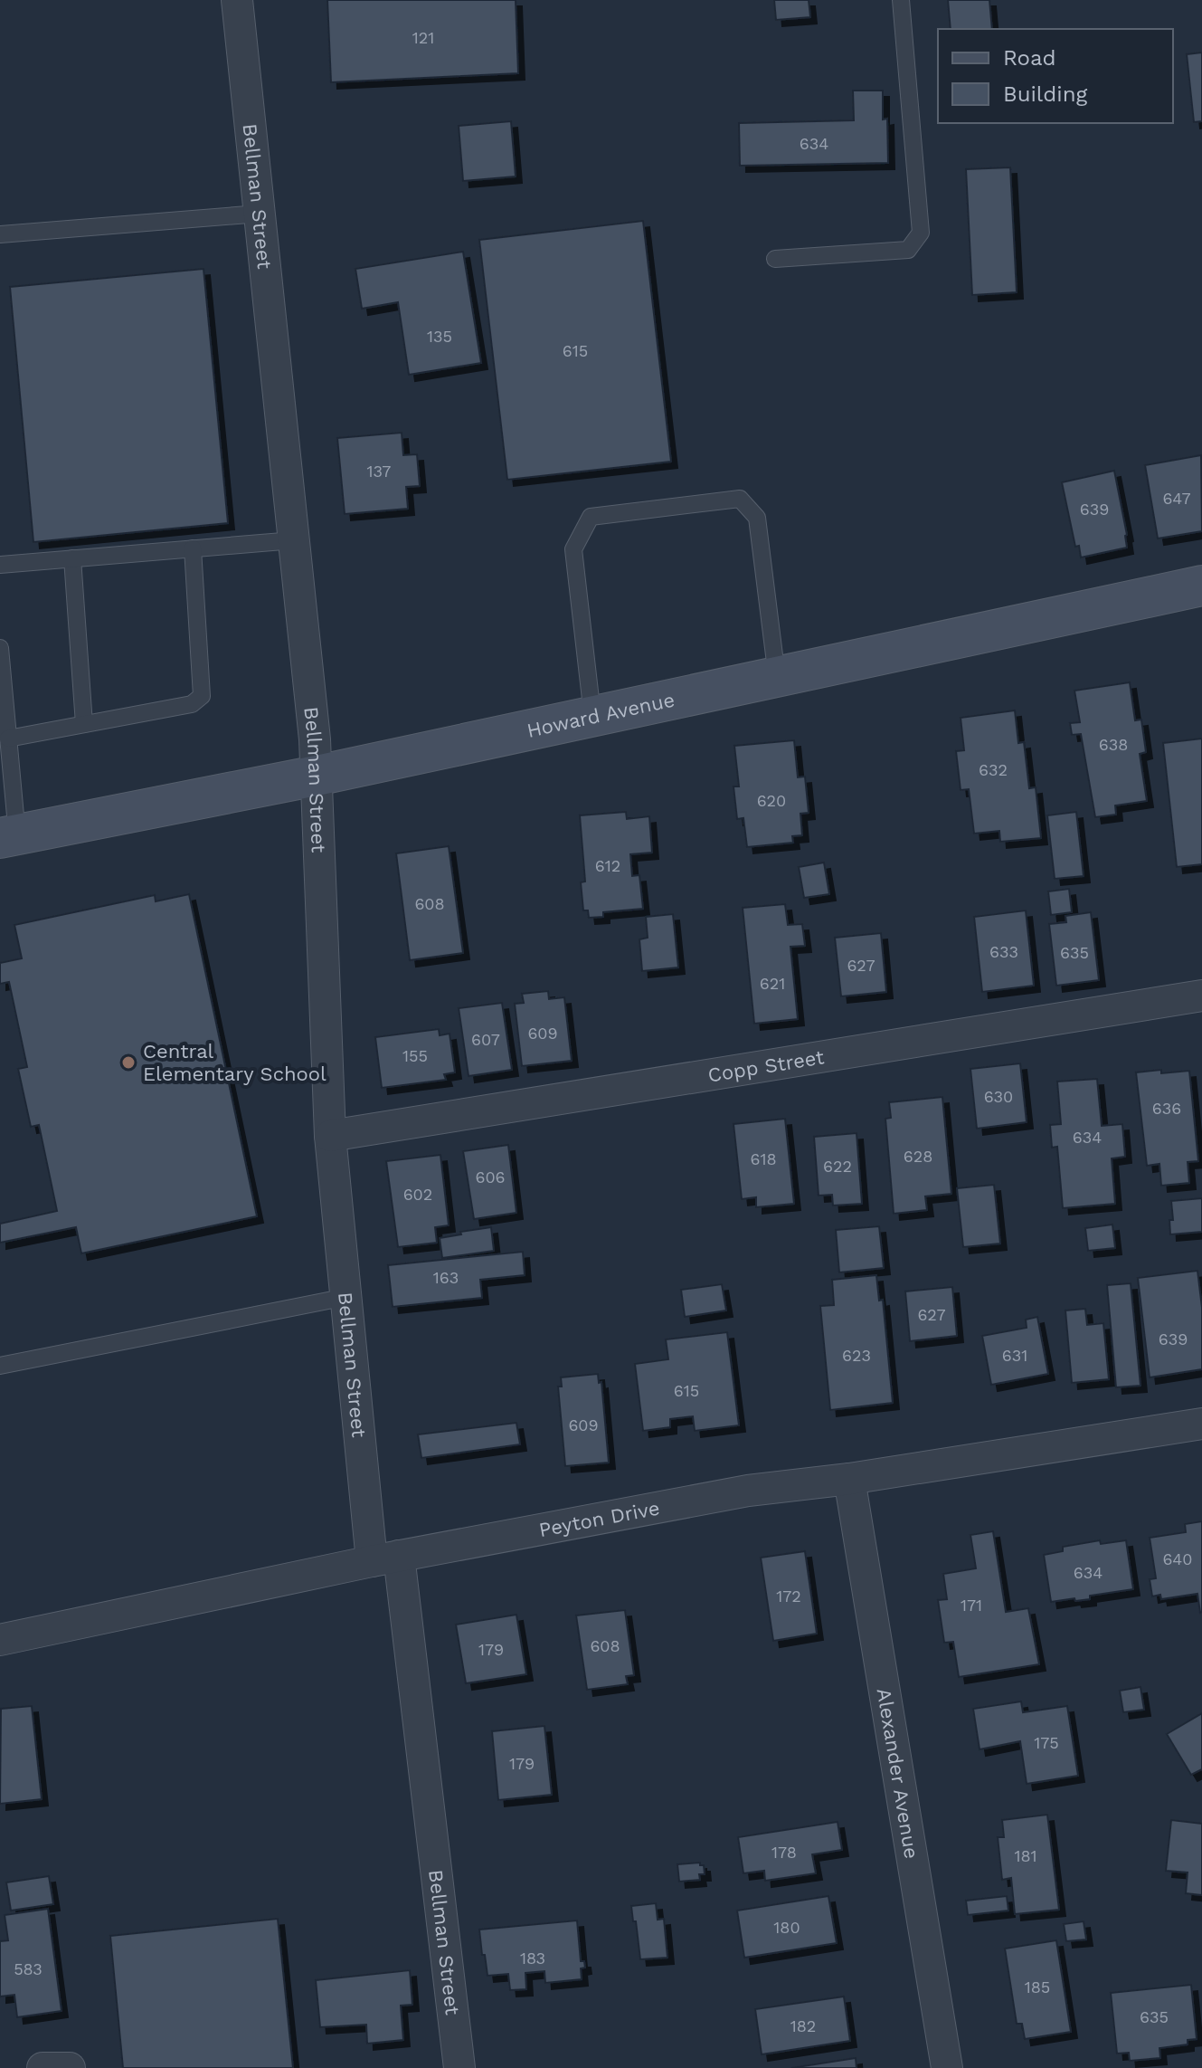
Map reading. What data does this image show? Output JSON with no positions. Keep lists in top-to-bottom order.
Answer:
{
  "streets": {
    "main road": ["Howard Avenue"],
    "street": [
      "Bellman Street",
      "Copp Street",
      "Peyton Drive",
      "Alexander Avenue"
    ]
  },
  "crossings": [
    ["Bellman Street", "Howard Avenue"],
    ["Bellman Street", "Copp Street"],
    ["Bellman Street", "Peyton Drive"],
    ["Peyton Drive", "Alexander Avenue"]
  ],
  "places": ["Central Elementary School"],
  "house_numbers": [
    "121",
    "634",
    "135",
    "615",
    "137",
    "647",
    "639",
    "638",
    "632",
    "620",
    "612",
    "608",
    "633",
    "635",
    "627",
    "621",
    "609",
    "607",
    "155",
    "630",
    "636",
    "634",
    "628",
    "618",
    "622",
    "606",
    "602",
    "163",
    "627",
    "639",
    "623",
    "631",
    "615",
    "609",
    "640",
    "634",
    "172",
    "171",
    "608",
    "179",
    "175",
    "179",
    "178",
    "181",
    "180",
    "183",
    "583",
    "185",
    "635",
    "182"
  ],
  "legend": ["Road", "Building"]
}
